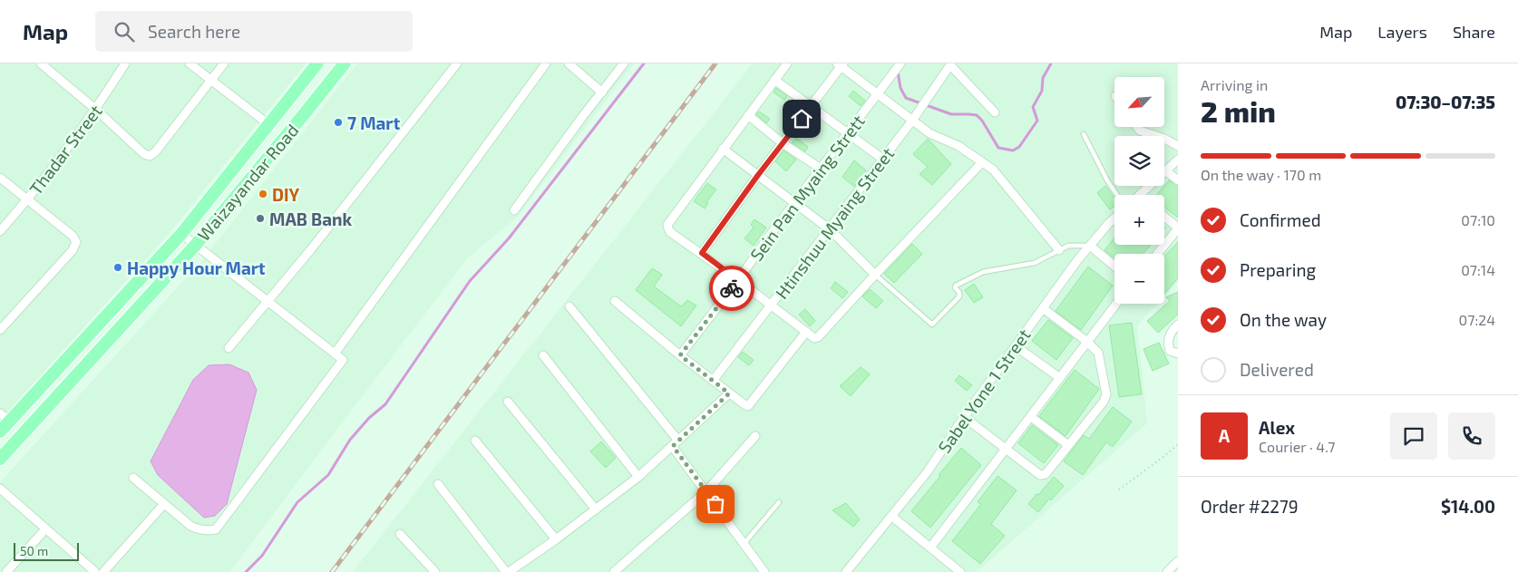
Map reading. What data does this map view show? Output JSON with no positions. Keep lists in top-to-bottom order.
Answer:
{
  "streets": {
    "main road": ["Waizayandar Road"],
    "street": [
      "Thadar Street",
      "Sein Pan Myaing Strett",
      "Htinshuu Myaing Street",
      "Sabel Yone 1 Street"
    ]
  },
  "places": [
    "7 Mart",
    "DIY",
    "MAB Bank",
    "Happy Hour Mart"
  ],
  "scale_bar": "50 m",
  "north": "bottom left",
  "page": {
    "header": "Map",
    "search": "Search here",
    "nav": ["Map", "Layers", "Share"],
    "heading": ["2 min", "Arriving in", "07:30–07:35"],
    "panel": [
      "Alex",
      "Courier · 4.7",
      "Order #2279",
      "$14.00"
    ],
    "map_buttons": ["+", "−"],
    "bar": "On the way · 170 m",
    "list": [
      ["Confirmed", "07:10"],
      ["Preparing", "07:14"],
      ["On the way", "07:24"],
      "Delivered"
    ],
    "round": "A",
    "scale": "50 m"
  }
}
